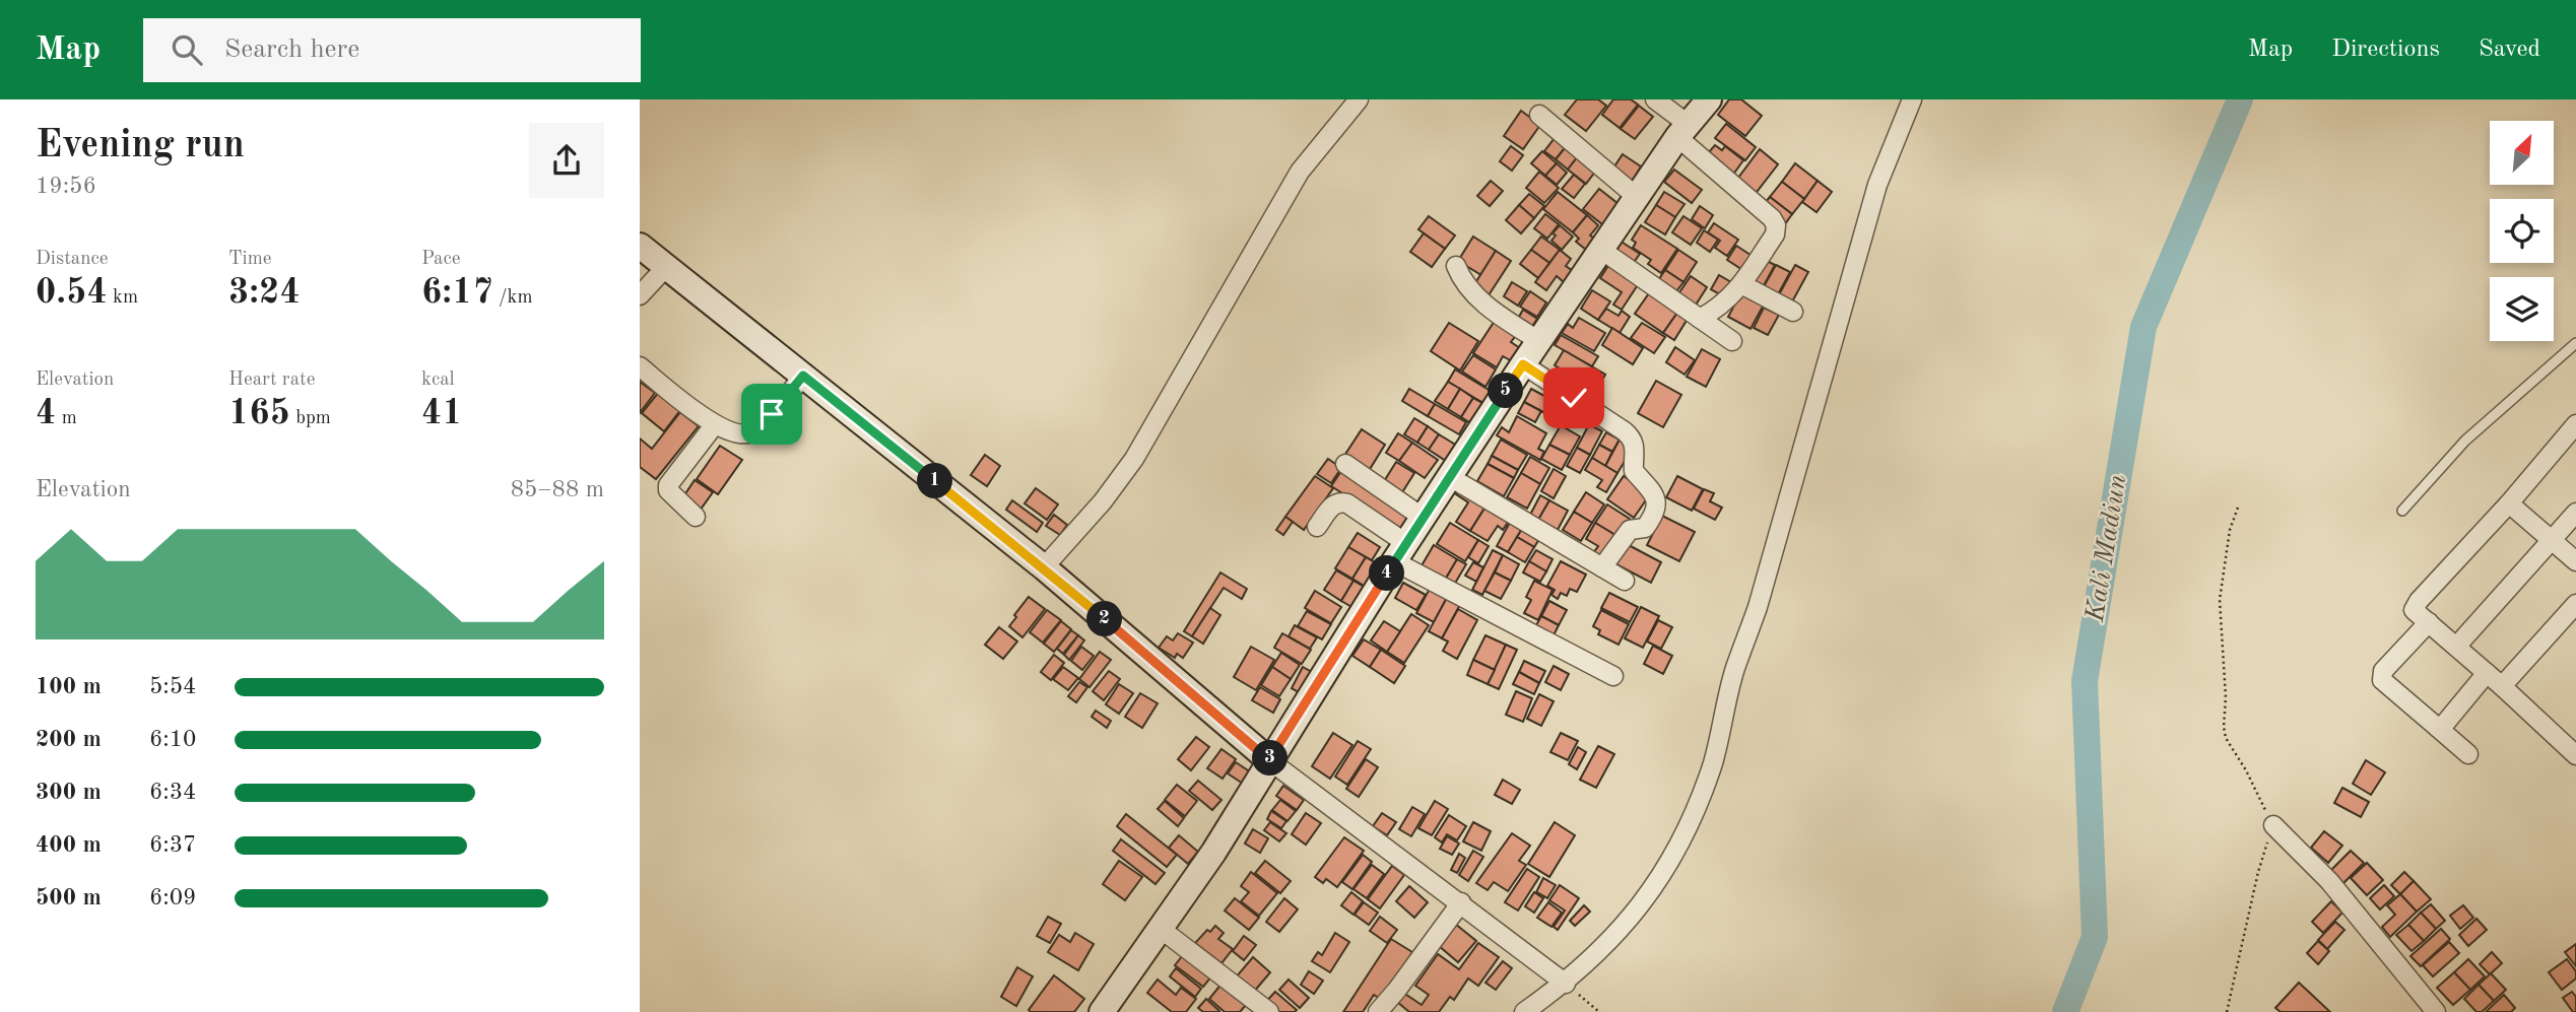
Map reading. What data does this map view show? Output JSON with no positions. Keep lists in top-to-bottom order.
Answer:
{
  "water": ["Kali Madiun"],
  "north": "top right",
  "page": {
    "header": "Map",
    "search": "Search here",
    "nav": ["Map", "Directions", "Saved"],
    "heading": ["Evening run", "19:56"],
    "stats": [
      ["Distance", "0.54 km"],
      ["Time", "3:24"],
      ["Pace", "6:17 /km"],
      ["Elevation", "4 m"],
      ["Heart rate", "165 bpm"],
      ["kcal", "41"]
    ],
    "pins": [
      "5",
      "1",
      "4",
      "2",
      "3"
    ],
    "chart": ["Elevation", "85–88 m"],
    "list": [
      {
        "name": "100 m",
        "note": "5:54"
      },
      {
        "name": "200 m",
        "note": "6:10"
      },
      {
        "name": "300 m",
        "note": "6:34"
      },
      {
        "name": "400 m",
        "note": "6:37"
      },
      {
        "name": "500 m",
        "note": "6:09"
      }
    ]
  }
}
